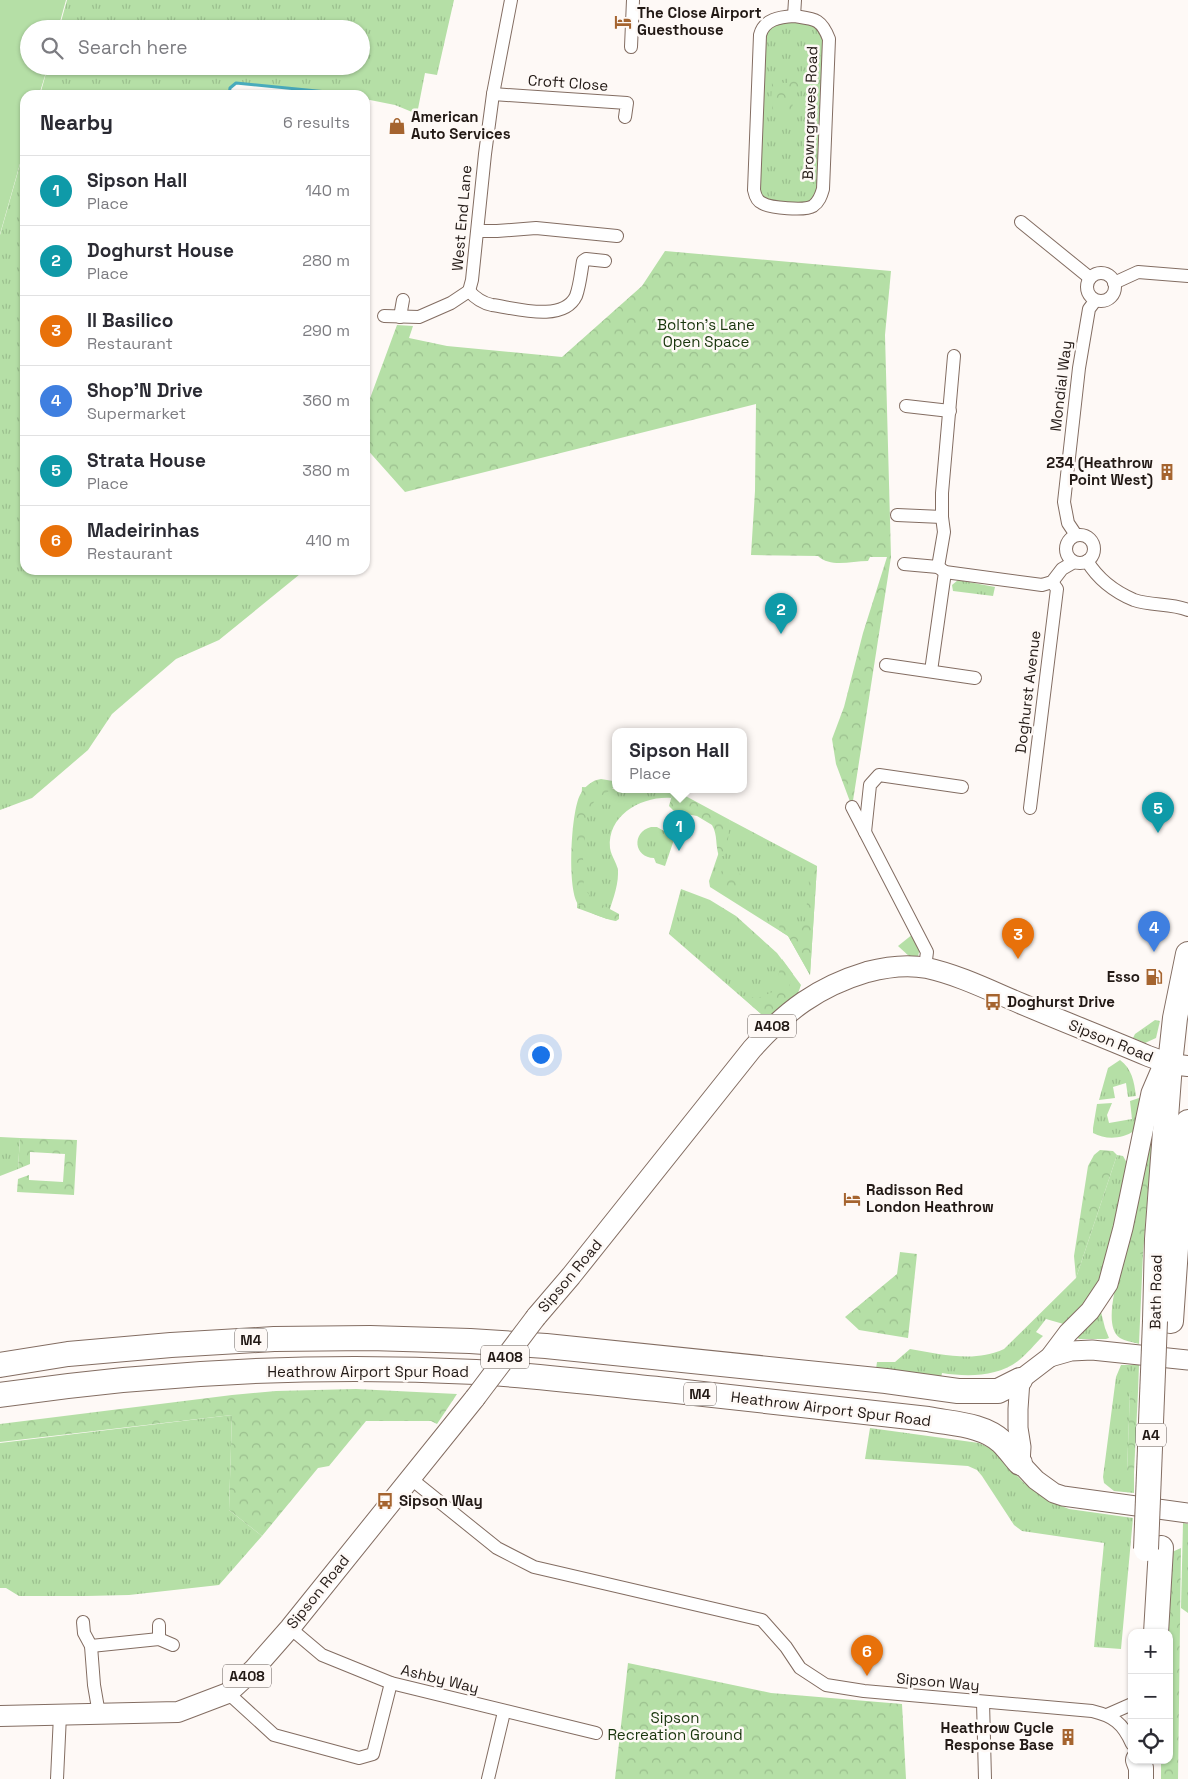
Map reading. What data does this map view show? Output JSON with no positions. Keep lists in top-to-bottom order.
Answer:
{
  "streets": {
    "highway": [
      "Bath Road",
      "M4",
      "Heathrow Airport Spur Road",
      "A4"
    ],
    "main road": ["A408", "Sipson Road"],
    "street": [
      "Croft Close",
      "Browngraves Road",
      "West End Lane",
      "Mondial Way",
      "Doghurst Avenue",
      "Ashby Way",
      "Sipson Way"
    ]
  },
  "crossings": [
    ["Croft Close", "West End Lane"],
    ["Sipson Road", "Bath Road"],
    ["Sipson Road", "Ashby Way"],
    ["Sipson Road", "Sipson Way"]
  ],
  "parks": ["Bolton's Lane Open Space", "Sipson Recreation Ground"],
  "places": {
    "hotel": ["The Close Airport Guesthouse", "Radisson Red London Heathrow"],
    "shop": ["American Auto Services"],
    "building": ["234 (Heathrow Point West)", "Heathrow Cycle Response Base"],
    "fuel station": ["Esso"],
    "bus stop": ["Doghurst Drive", "Sipson Way"]
  },
  "page": {
    "search": "Search here",
    "heading": ["Nearby", "6 results"],
    "list": [
      {
        "mark": "1",
        "name": "Sipson Hall",
        "note": "Place",
        "value": "140 m"
      },
      {
        "mark": "2",
        "name": "Doghurst House",
        "note": "Place",
        "value": "280 m"
      },
      {
        "mark": "3",
        "name": "Il Basilico",
        "note": "Restaurant",
        "value": "290 m"
      },
      {
        "mark": "4",
        "name": "Shop'N Drive",
        "note": "Supermarket",
        "value": "360 m"
      },
      {
        "mark": "5",
        "name": "Strata House",
        "note": "Place",
        "value": "380 m"
      },
      {
        "mark": "6",
        "name": "Madeirinhas",
        "note": "Restaurant",
        "value": "410 m"
      }
    ],
    "pins": [
      "2",
      "5",
      "1",
      "4",
      "3",
      "6"
    ],
    "popup": ["Sipson Hall", "Place"],
    "map_buttons": ["+", "−"]
  }
}
